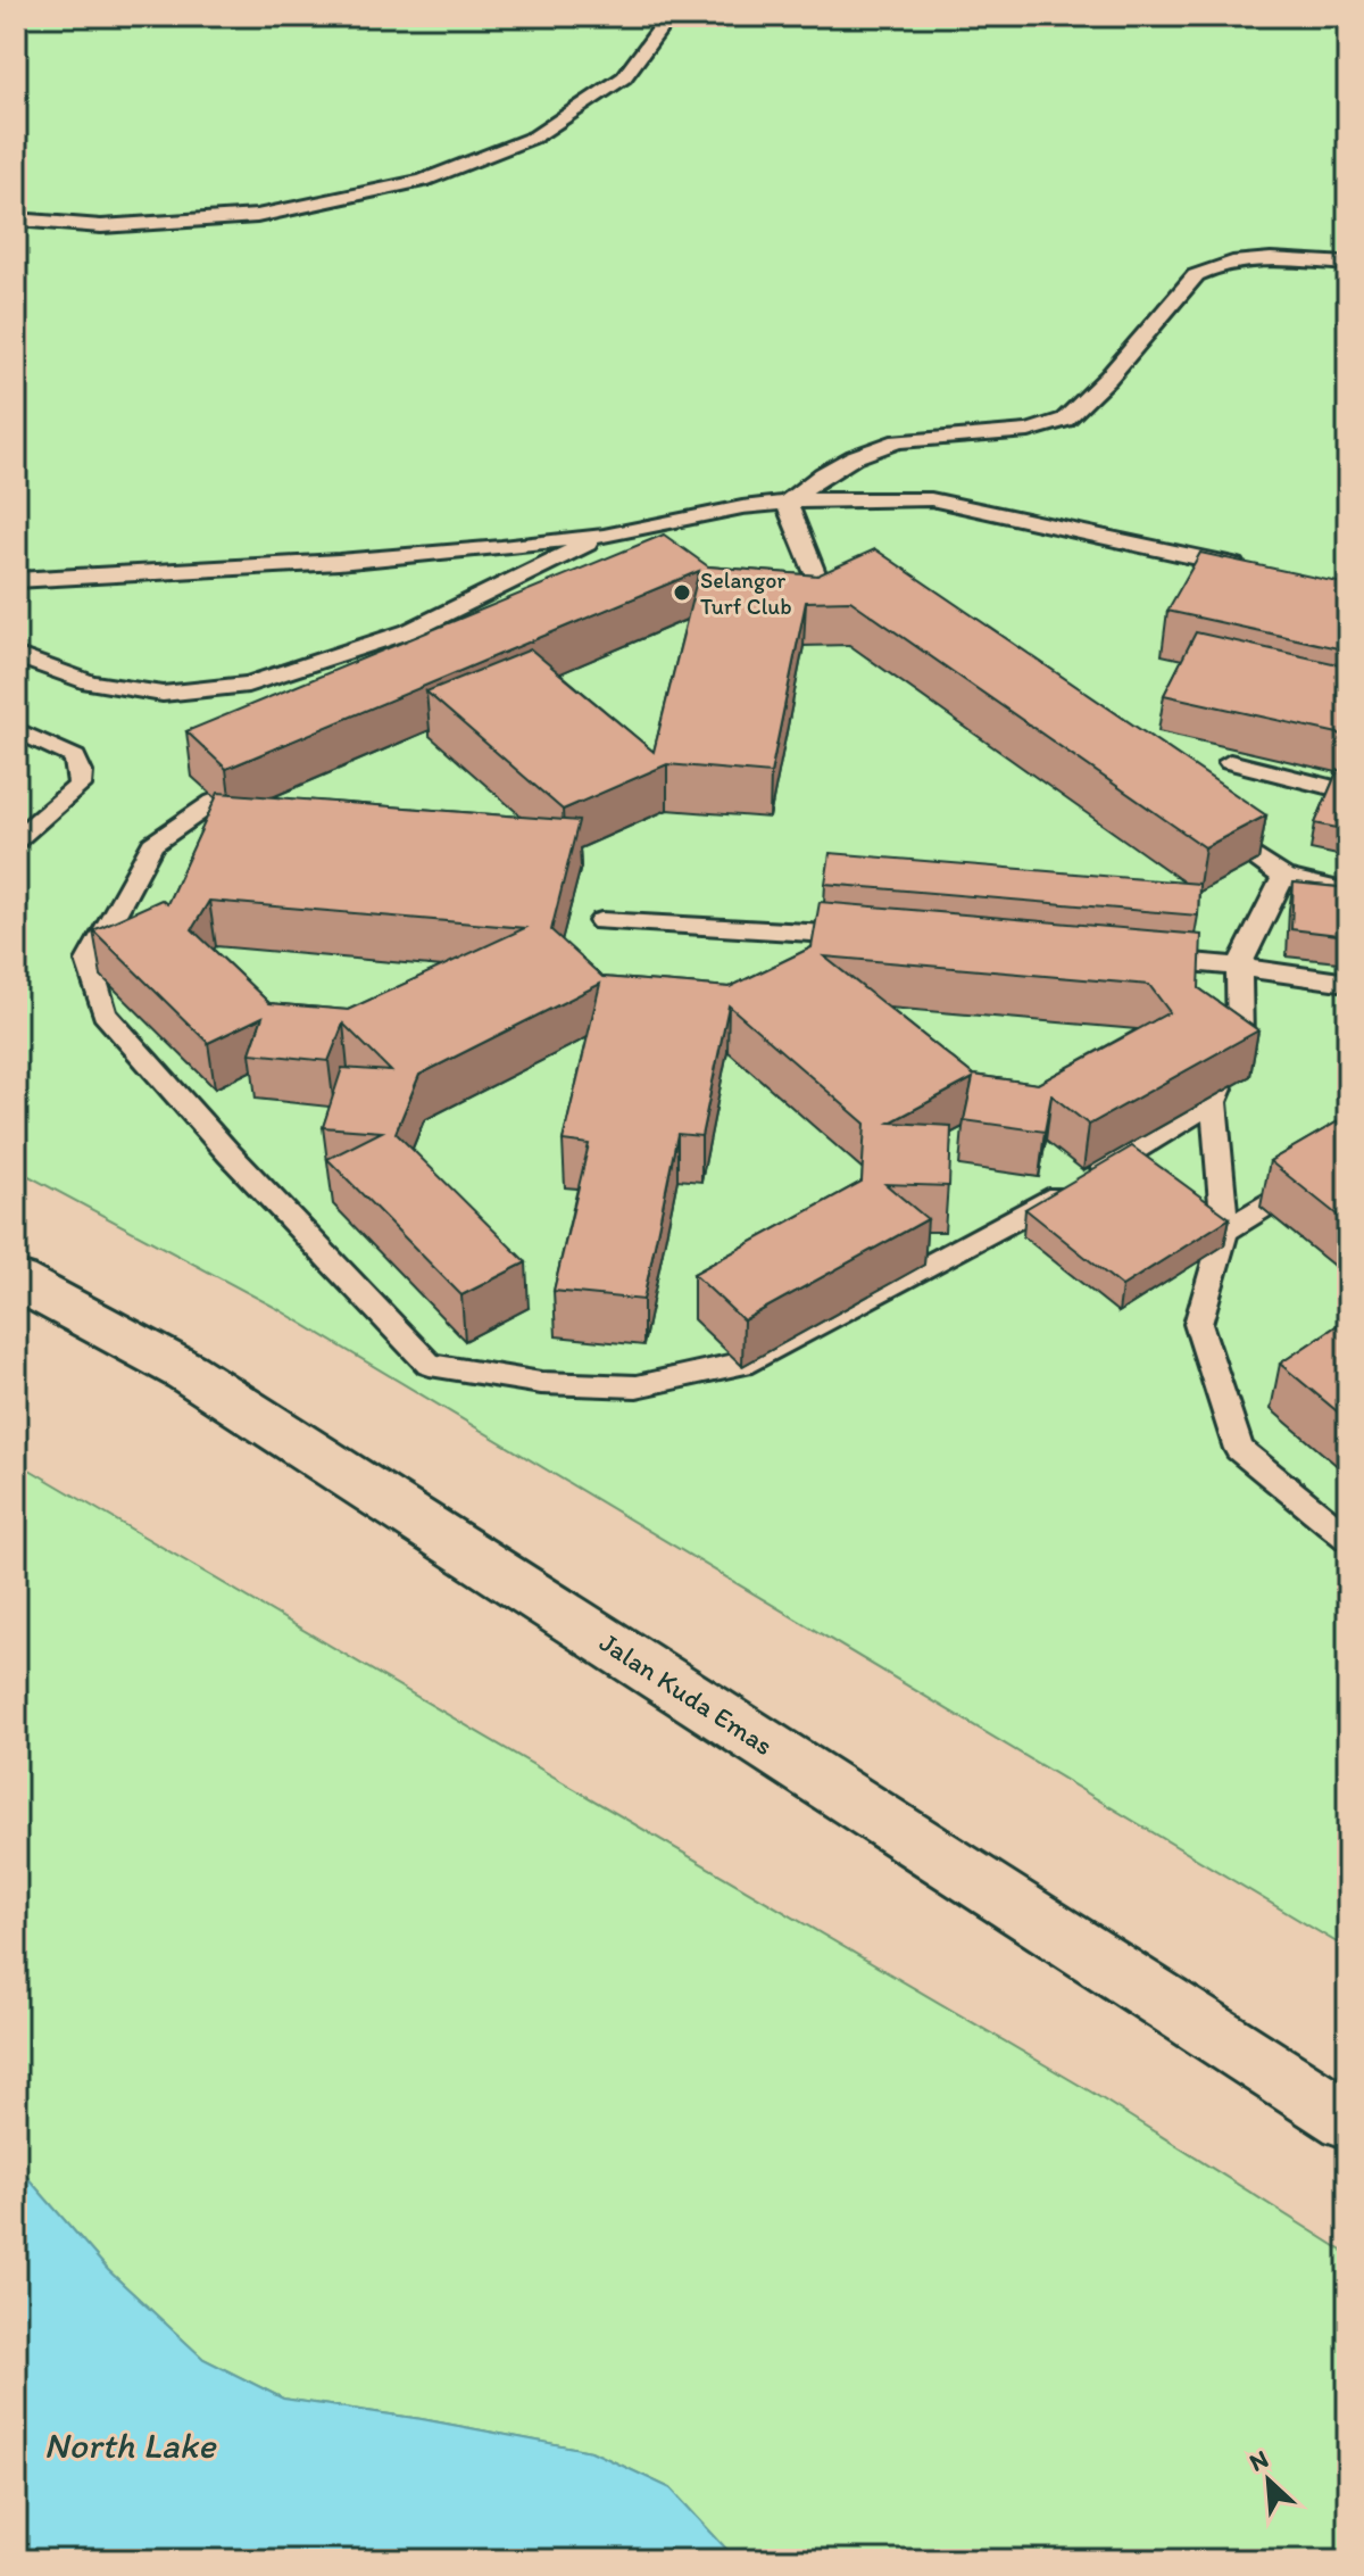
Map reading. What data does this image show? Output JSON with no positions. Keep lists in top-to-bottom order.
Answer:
{
  "streets": {
    "street": ["Jalan Kuda Emas"]
  },
  "water": ["North Lake"],
  "places": ["Selangor Turf Club"],
  "north": "top left"
}
